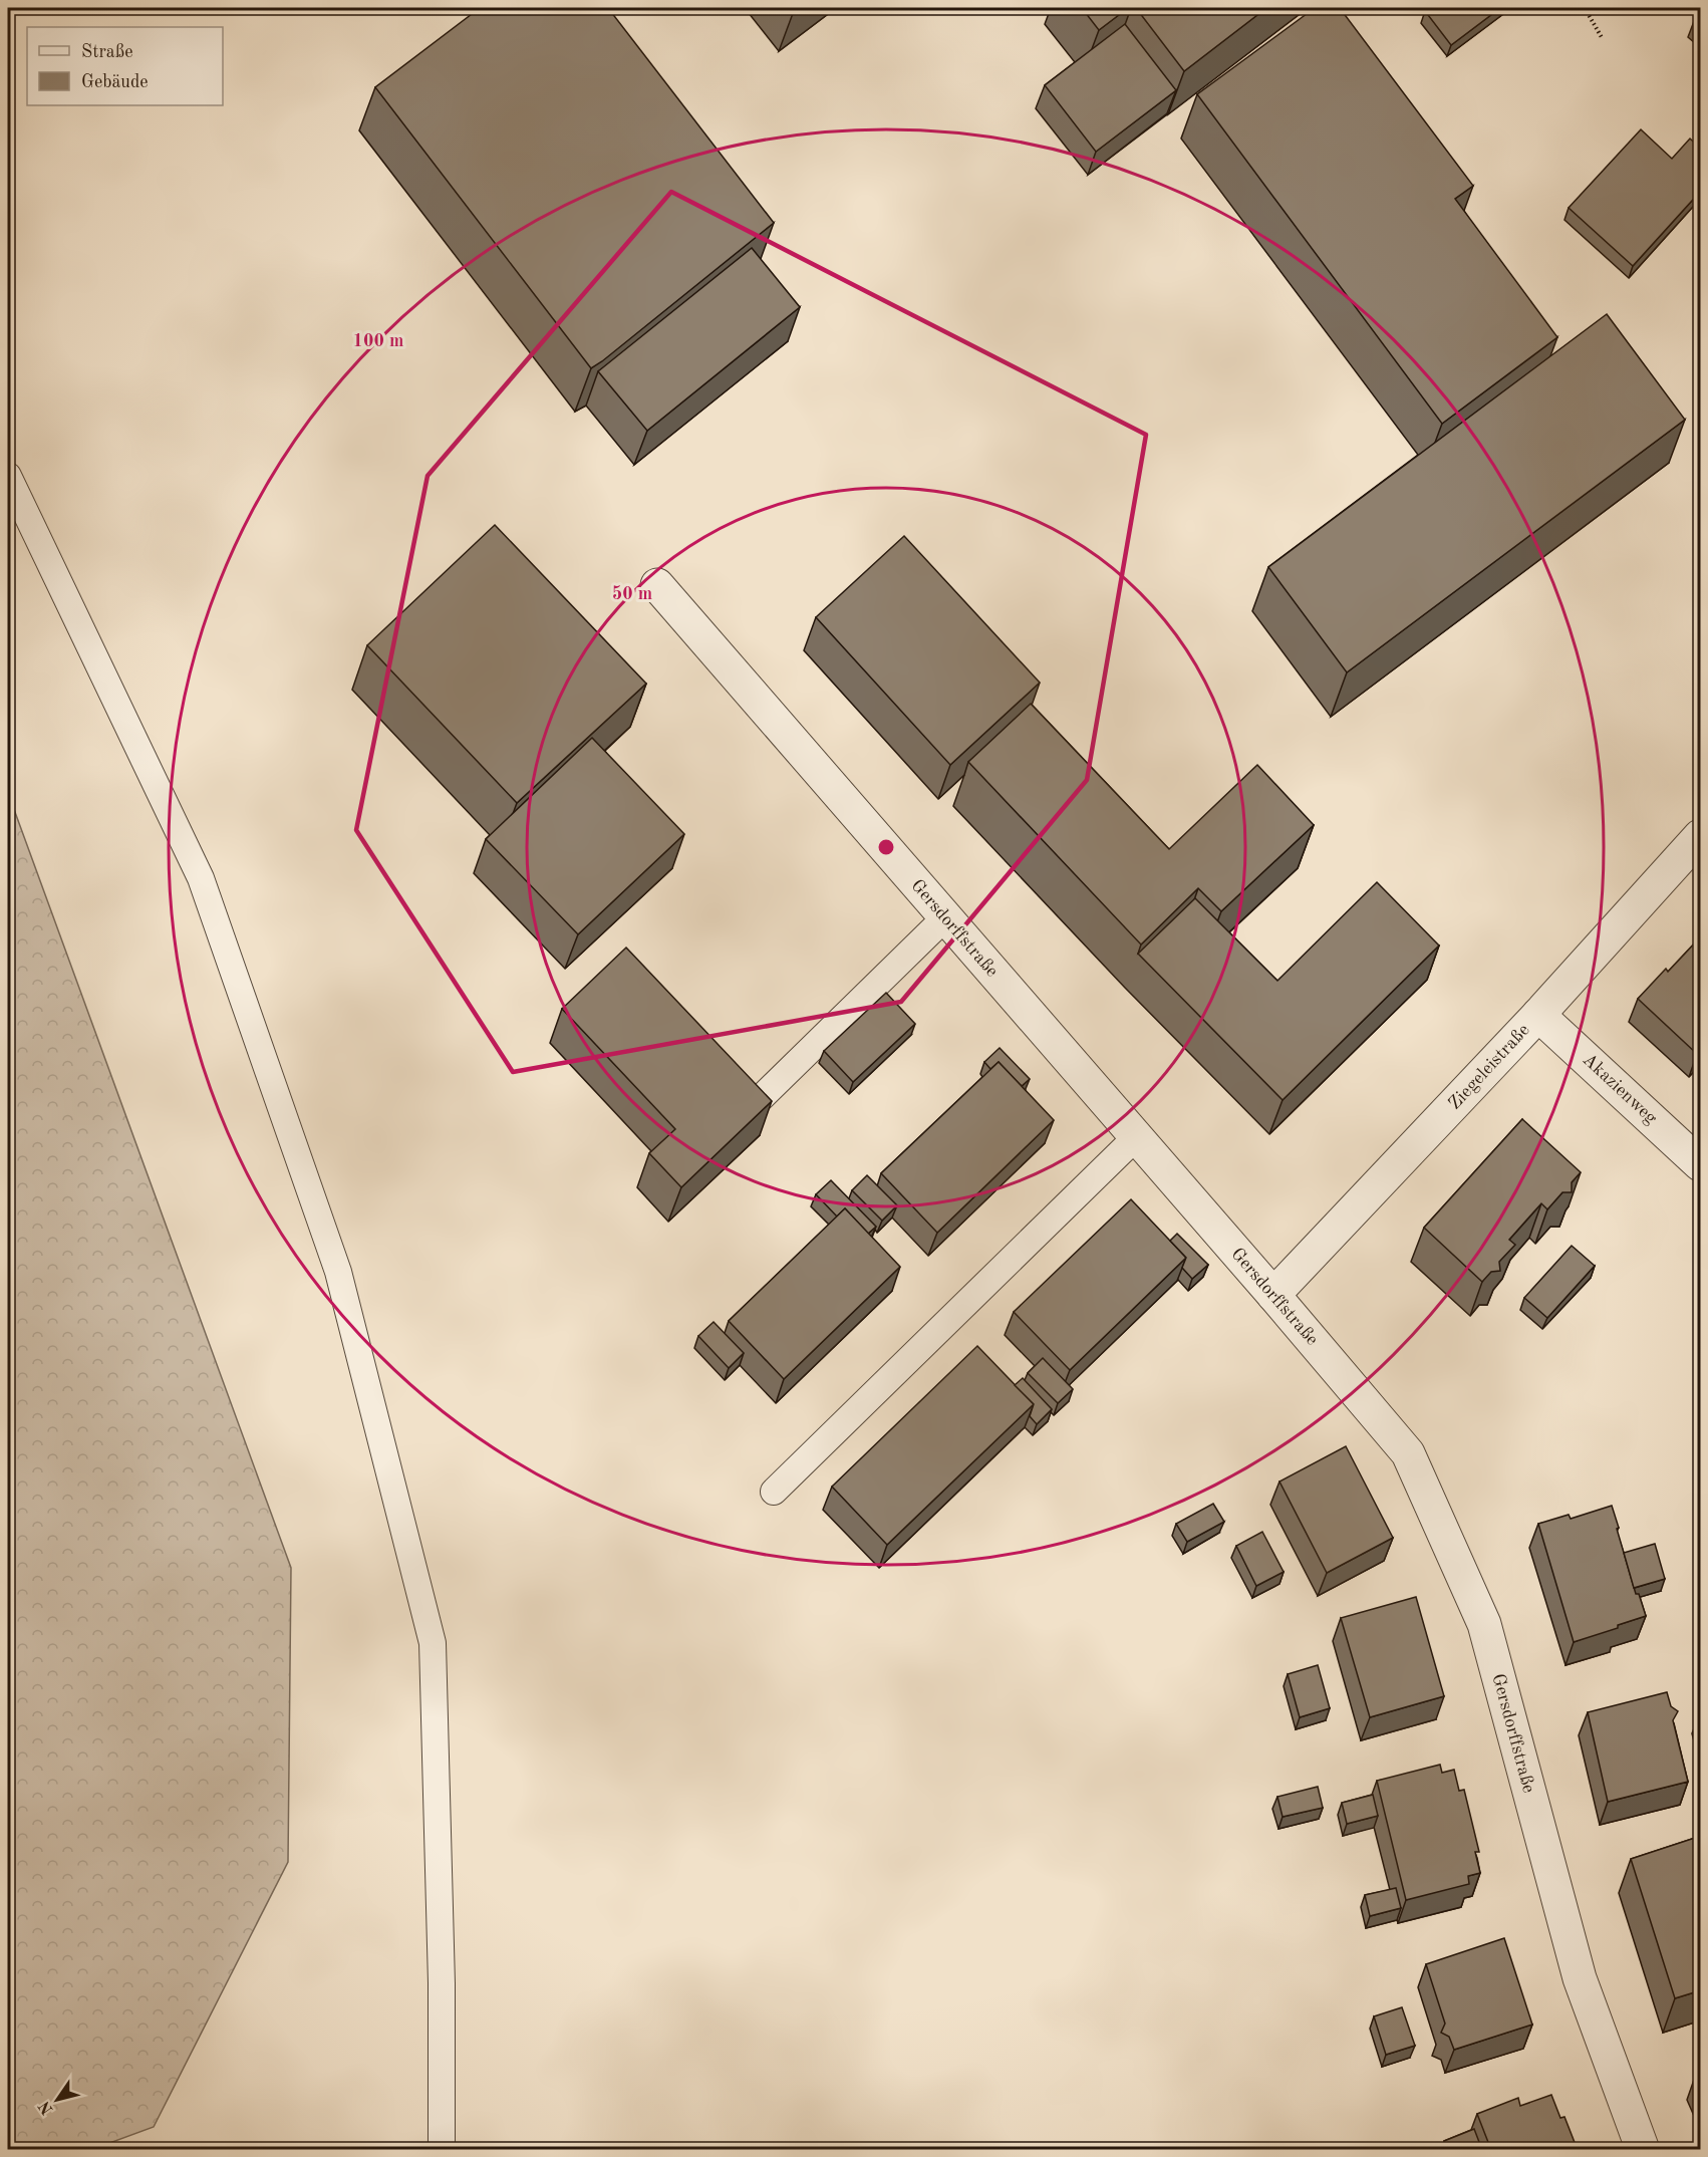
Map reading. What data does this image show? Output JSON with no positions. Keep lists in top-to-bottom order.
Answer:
{
  "streets": {
    "street": ["Gersdorffstraße", "Ziegeleistraße", "Akazienweg"]
  },
  "crossings": [
    ["Gersdorffstraße", "Ziegeleistraße"],
    ["Ziegeleistraße", "Akazienweg"]
  ],
  "legend": ["Straße", "Gebäude"],
  "north": "bottom left",
  "rings": ["100 m", "50 m"]
}
